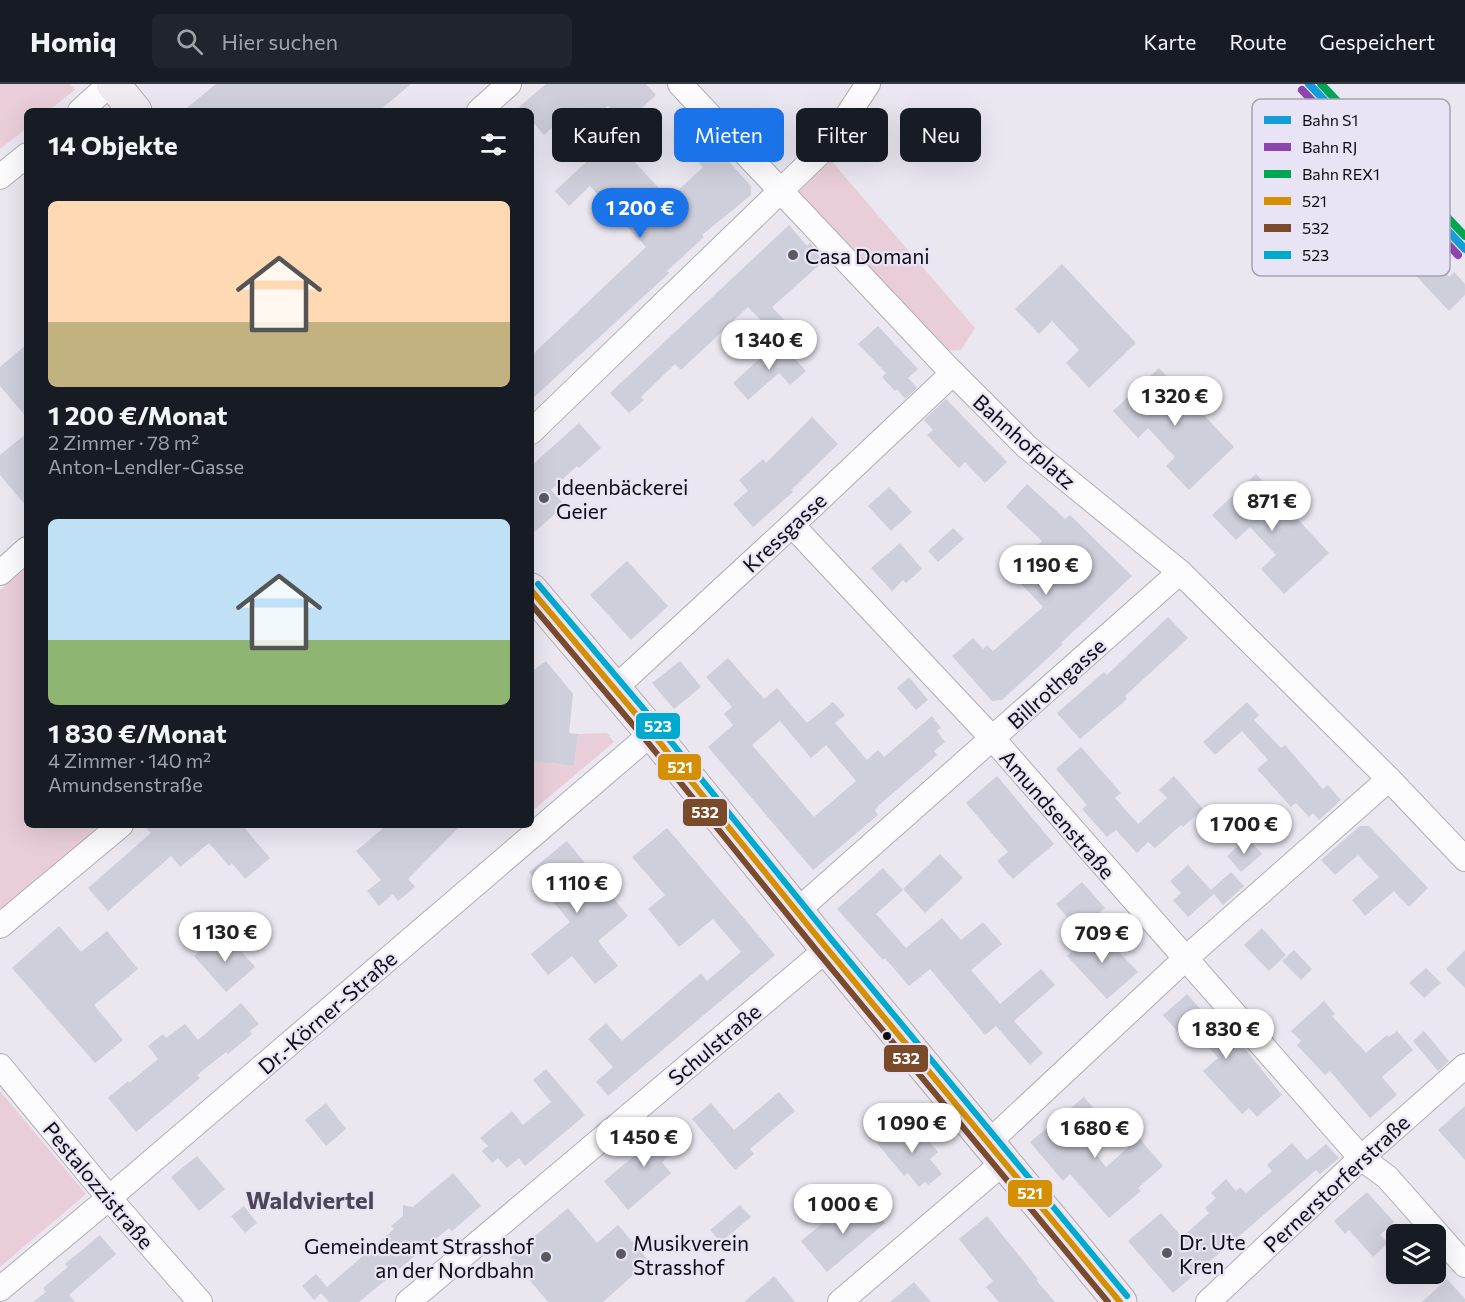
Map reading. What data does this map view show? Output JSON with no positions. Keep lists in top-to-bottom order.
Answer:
{
  "streets": {
    "street": [
      "Bahnhofplatz",
      "Kressgasse",
      "Billrothgasse",
      "Amundsenstraße",
      "Dr.-Körner-Straße",
      "Schulstraße",
      "Pernerstorferstraße",
      "Pestalozzistraße"
    ]
  },
  "crossings": [
    ["Bahnhofplatz", "Kressgasse"],
    ["Bahnhofplatz", "Billrothgasse"],
    ["Kressgasse", "Amundsenstraße"],
    ["Billrothgasse", "Amundsenstraße"],
    ["Amundsenstraße", "Pernerstorferstraße"],
    ["Dr.-Körner-Straße", "Pestalozzistraße"]
  ],
  "districts": ["Waldviertel"],
  "places": [
    "Casa Domani",
    "Ideenbäckerei Geier",
    "Dr. Ute Kren",
    "Musikverein Strasshof",
    "Gemeindeamt Strasshof an der Nordbahn"
  ],
  "lines": [
    "rail line S1",
    "rail line REX1",
    "rail line RJ",
    "transit line 523",
    "transit line 521",
    "transit line 532"
  ],
  "legend": [
    "Bahn S1",
    "Bahn RJ",
    "Bahn REX1",
    "521",
    "532",
    "523"
  ],
  "page": {
    "header": "Homiq",
    "search": "Hier suchen",
    "nav": ["Karte", "Route", "Gespeichert"],
    "chip": [
      "Kaufen",
      "Mieten",
      "Filter",
      "Neu"
    ],
    "heading": "14 Objekte",
    "list": [
      {
        "name": "1 200 €/Monat",
        "note": "2 Zimmer · 78 m² · Anton-Lendler-Gasse"
      },
      {
        "name": "1 830 €/Monat",
        "note": "4 Zimmer · 140 m² · Amundsenstraße"
      }
    ],
    "price": [
      "1 200 €",
      "1 340 €",
      "1 320 €",
      "871 €",
      "1 190 €",
      "1 700 €",
      "1 110 €",
      "1 130 €",
      "709 €",
      "1 830 €",
      "1 090 €",
      "1 680 €",
      "1 450 €",
      "1 000 €"
    ]
  }
}
